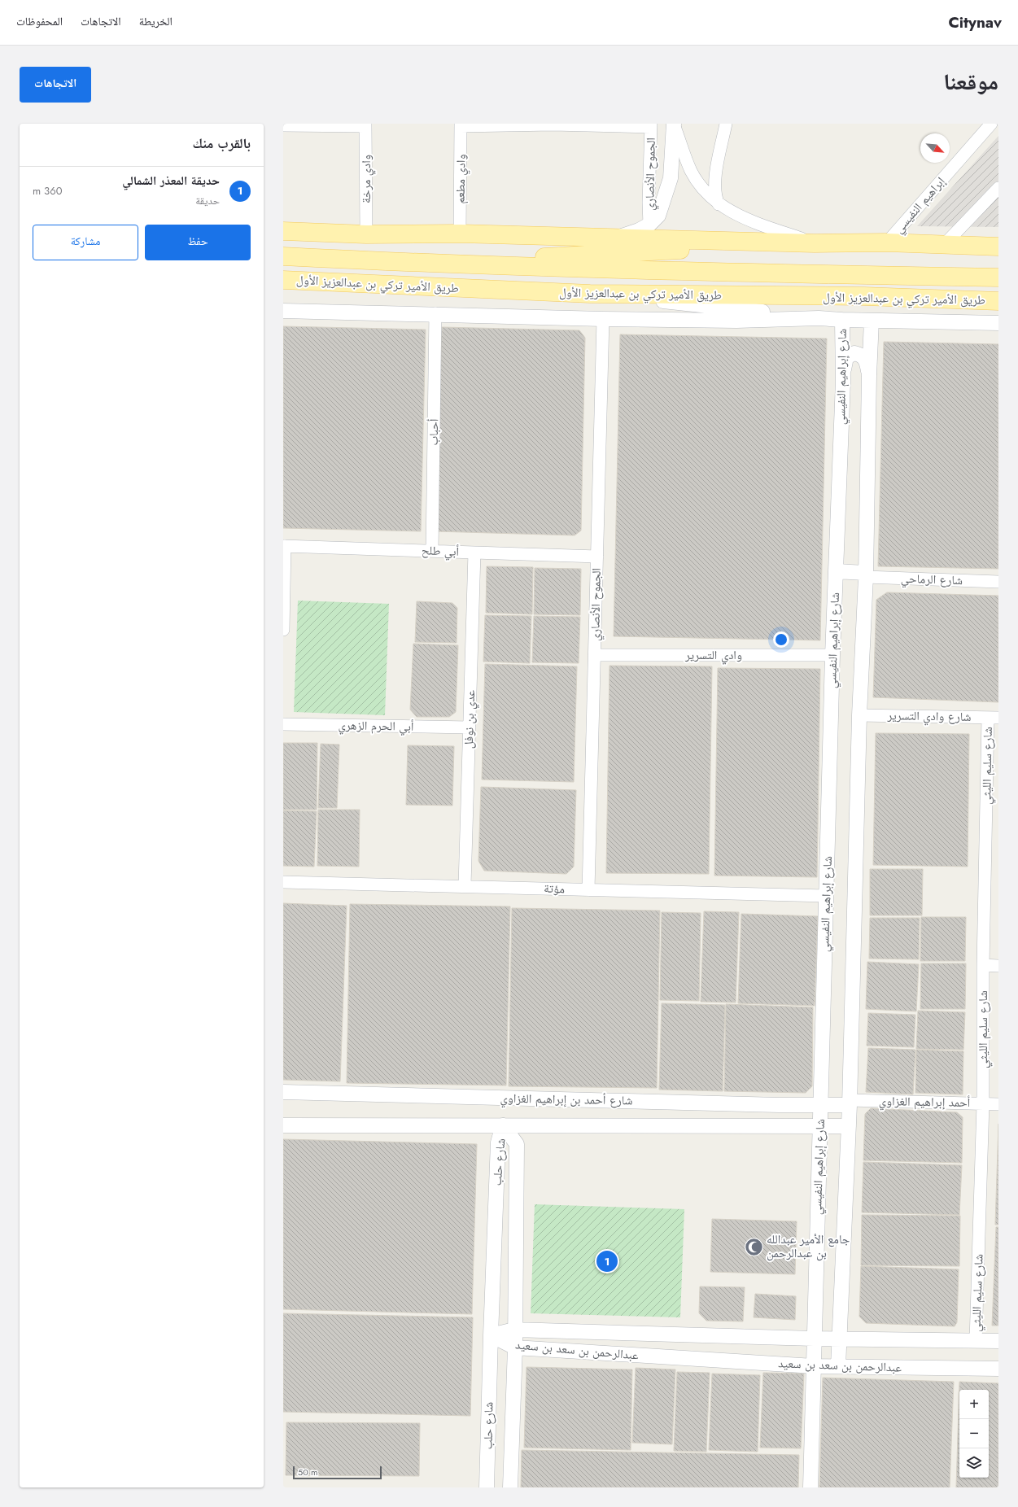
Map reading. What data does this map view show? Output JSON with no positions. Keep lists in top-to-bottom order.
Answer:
{
  "streets": {
    "main road": ["طريق الأمير تركي بن عبدالعزيز الأول"],
    "street": [
      "الجموح الأنصاري",
      "وادي مرخة",
      "وادي مطعم",
      "إبراهيم النفيسي",
      "شارع إبراهيم النفيسي",
      "أحباب",
      "أبي طلح",
      "شارع الرماحي",
      "وادي التسرير",
      "شارع وادي التسرير",
      "عدي بن نوفل",
      "أبي الحرم الزهري",
      "شارع سليم الليثي",
      "مؤتة",
      "شارع أحمد بن إبراهيم الغزاوي",
      "أحمد إبراهيم الغزاوي",
      "شارع حلب",
      "عبدالرحمن بن سعد بن سعيد"
    ]
  },
  "crossings": [
    ["الجموح الأنصاري", "أبي طلح"],
    ["الجموح الأنصاري", "وادي التسرير"],
    ["الجموح الأنصاري", "مؤتة"],
    ["شارع إبراهيم النفيسي", "وادي التسرير"],
    ["شارع إبراهيم النفيسي", "مؤتة"],
    ["شارع إبراهيم النفيسي", "شارع أحمد بن إبراهيم الغزاوي"],
    ["شارع إبراهيم النفيسي", "عبدالرحمن بن سعد بن سعيد"],
    ["أحباب", "أبي طلح"],
    ["أبي طلح", "عدي بن نوفل"],
    ["شارع وادي التسرير", "شارع سليم الليثي"],
    ["عدي بن نوفل", "أبي الحرم الزهري"],
    ["عدي بن نوفل", "مؤتة"],
    ["شارع سليم الليثي", "أحمد إبراهيم الغزاوي"],
    ["شارع سليم الليثي", "عبدالرحمن بن سعد بن سعيد"],
    ["شارع أحمد بن إبراهيم الغزاوي", "أحمد إبراهيم الغزاوي"],
    ["شارع أحمد بن إبراهيم الغزاوي", "شارع حلب"],
    ["شارع حلب", "عبدالرحمن بن سعد بن سعيد"]
  ],
  "places": {
    "mosque": ["جامع الأمير عبدالله بن عبدالرحمن"]
  },
  "scale_bar": "50 m",
  "north": "bottom right",
  "page": {
    "header": "Citynav",
    "nav": ["الخريطة", "الاتجاهات", "المحفوظات"],
    "title": "موقعنا",
    "buttons": [
      "الاتجاهات",
      ["حفظ", "مشاركة"]
    ],
    "heading": "بالقرب منك",
    "list": [
      {
        "mark": "1",
        "name": "حديقة المعذر الشمالي",
        "note": "حديقة",
        "value": "360 m"
      }
    ],
    "pins": "1",
    "map_buttons": ["+", "−"],
    "scale": "50 m"
  }
}
